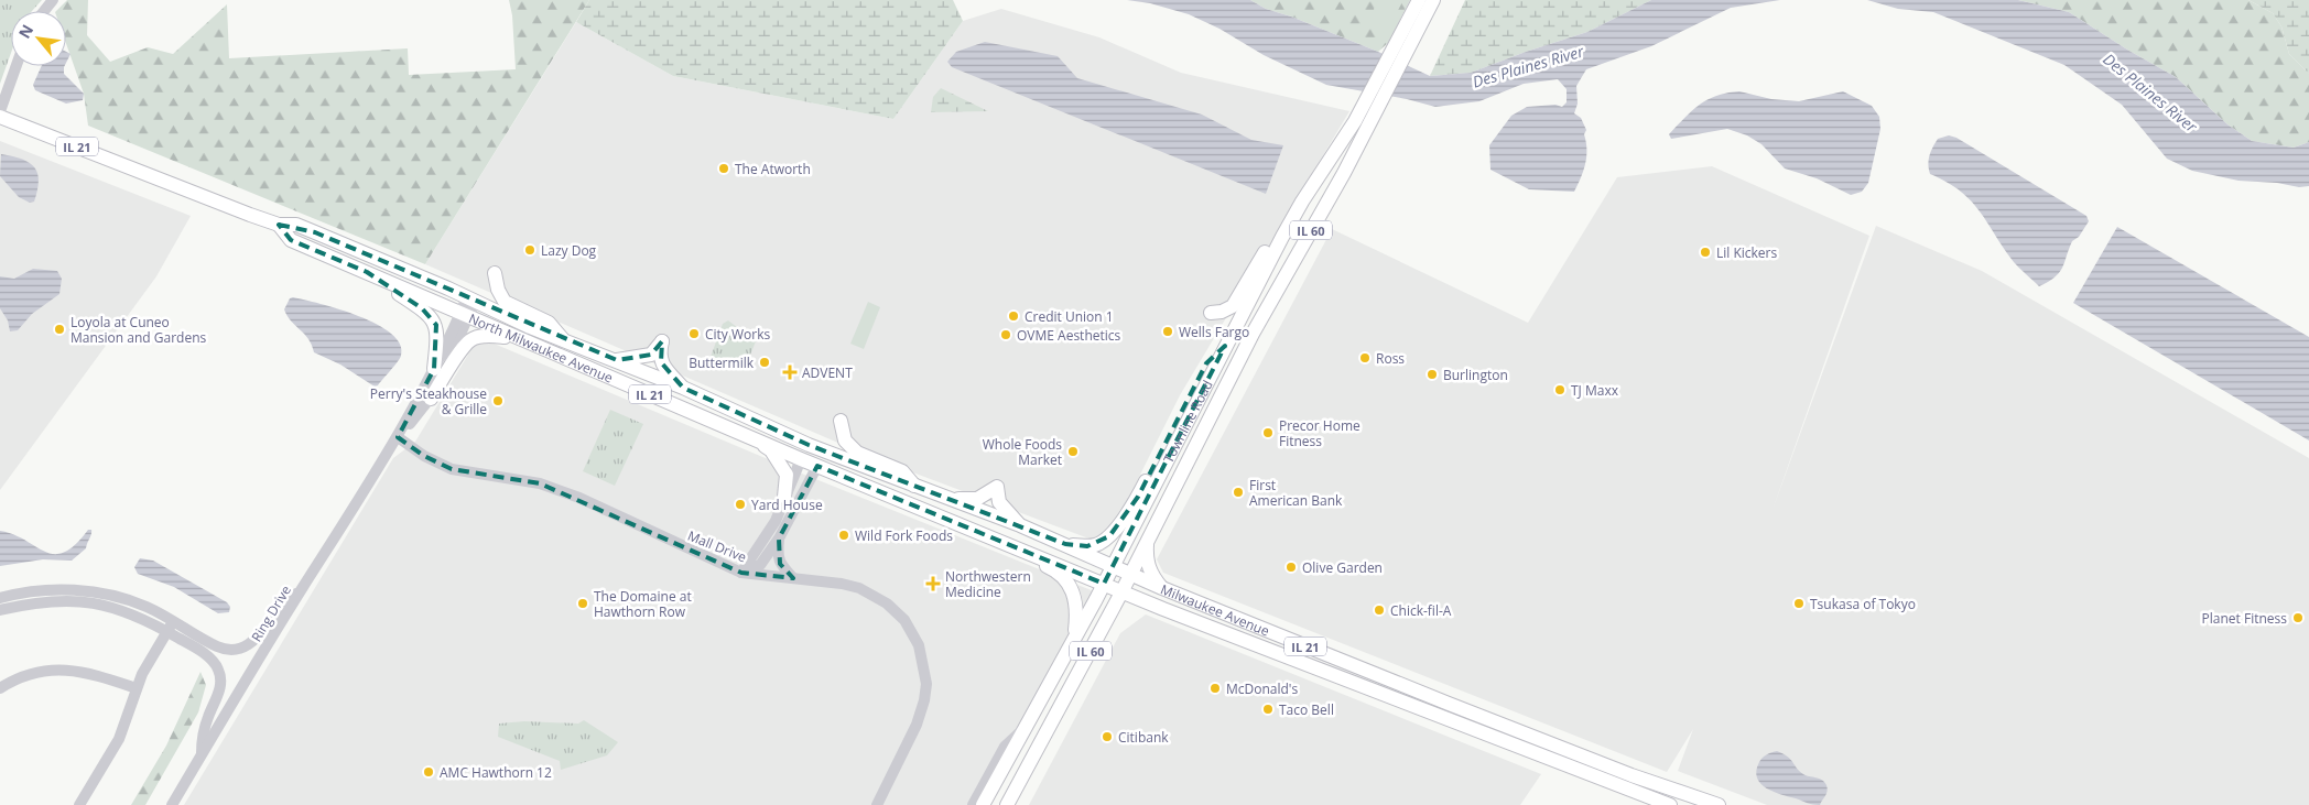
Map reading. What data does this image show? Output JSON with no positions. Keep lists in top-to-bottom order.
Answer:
{
  "streets": {
    "main road": [
      "IL 21",
      "IL 60",
      "North Milwaukee Avenue",
      "Townline Road",
      "Milwaukee Avenue"
    ],
    "street": ["Mall Drive", "Ring Drive"]
  },
  "crossings": [
    ["IL 60", "Townline Road"],
    ["North Milwaukee Avenue", "Milwaukee Avenue"],
    ["North Milwaukee Avenue", "Ring Drive"],
    ["Townline Road", "Milwaukee Avenue"],
    ["Mall Drive", "Ring Drive"]
  ],
  "water": ["Des Plaines River"],
  "places": {
    "other": [
      "The Atworth",
      "Lazy Dog",
      "Lil Kickers",
      "Credit Union 1",
      "Loyola at Cuneo Mansion and Gardens",
      "Wells Fargo",
      "City Works",
      "OVME Aesthetics",
      "Ross",
      "Buttermilk",
      "Burlington",
      "TJ Maxx",
      "Perry's Steakhouse & Grille",
      "Precor Home Fitness",
      "Whole Foods Market",
      "First American Bank",
      "Yard House",
      "Wild Fork Foods",
      "Olive Garden",
      "The Domaine at Hawthorn Row",
      "Tsukasa of Tokyo",
      "Chick-fil-A",
      "Planet Fitness",
      "McDonald's",
      "Taco Bell",
      "Citibank",
      "AMC Hawthorn 12"
    ],
    "health": ["ADVENT", "Northwestern Medicine"]
  },
  "north": "top left"
}
